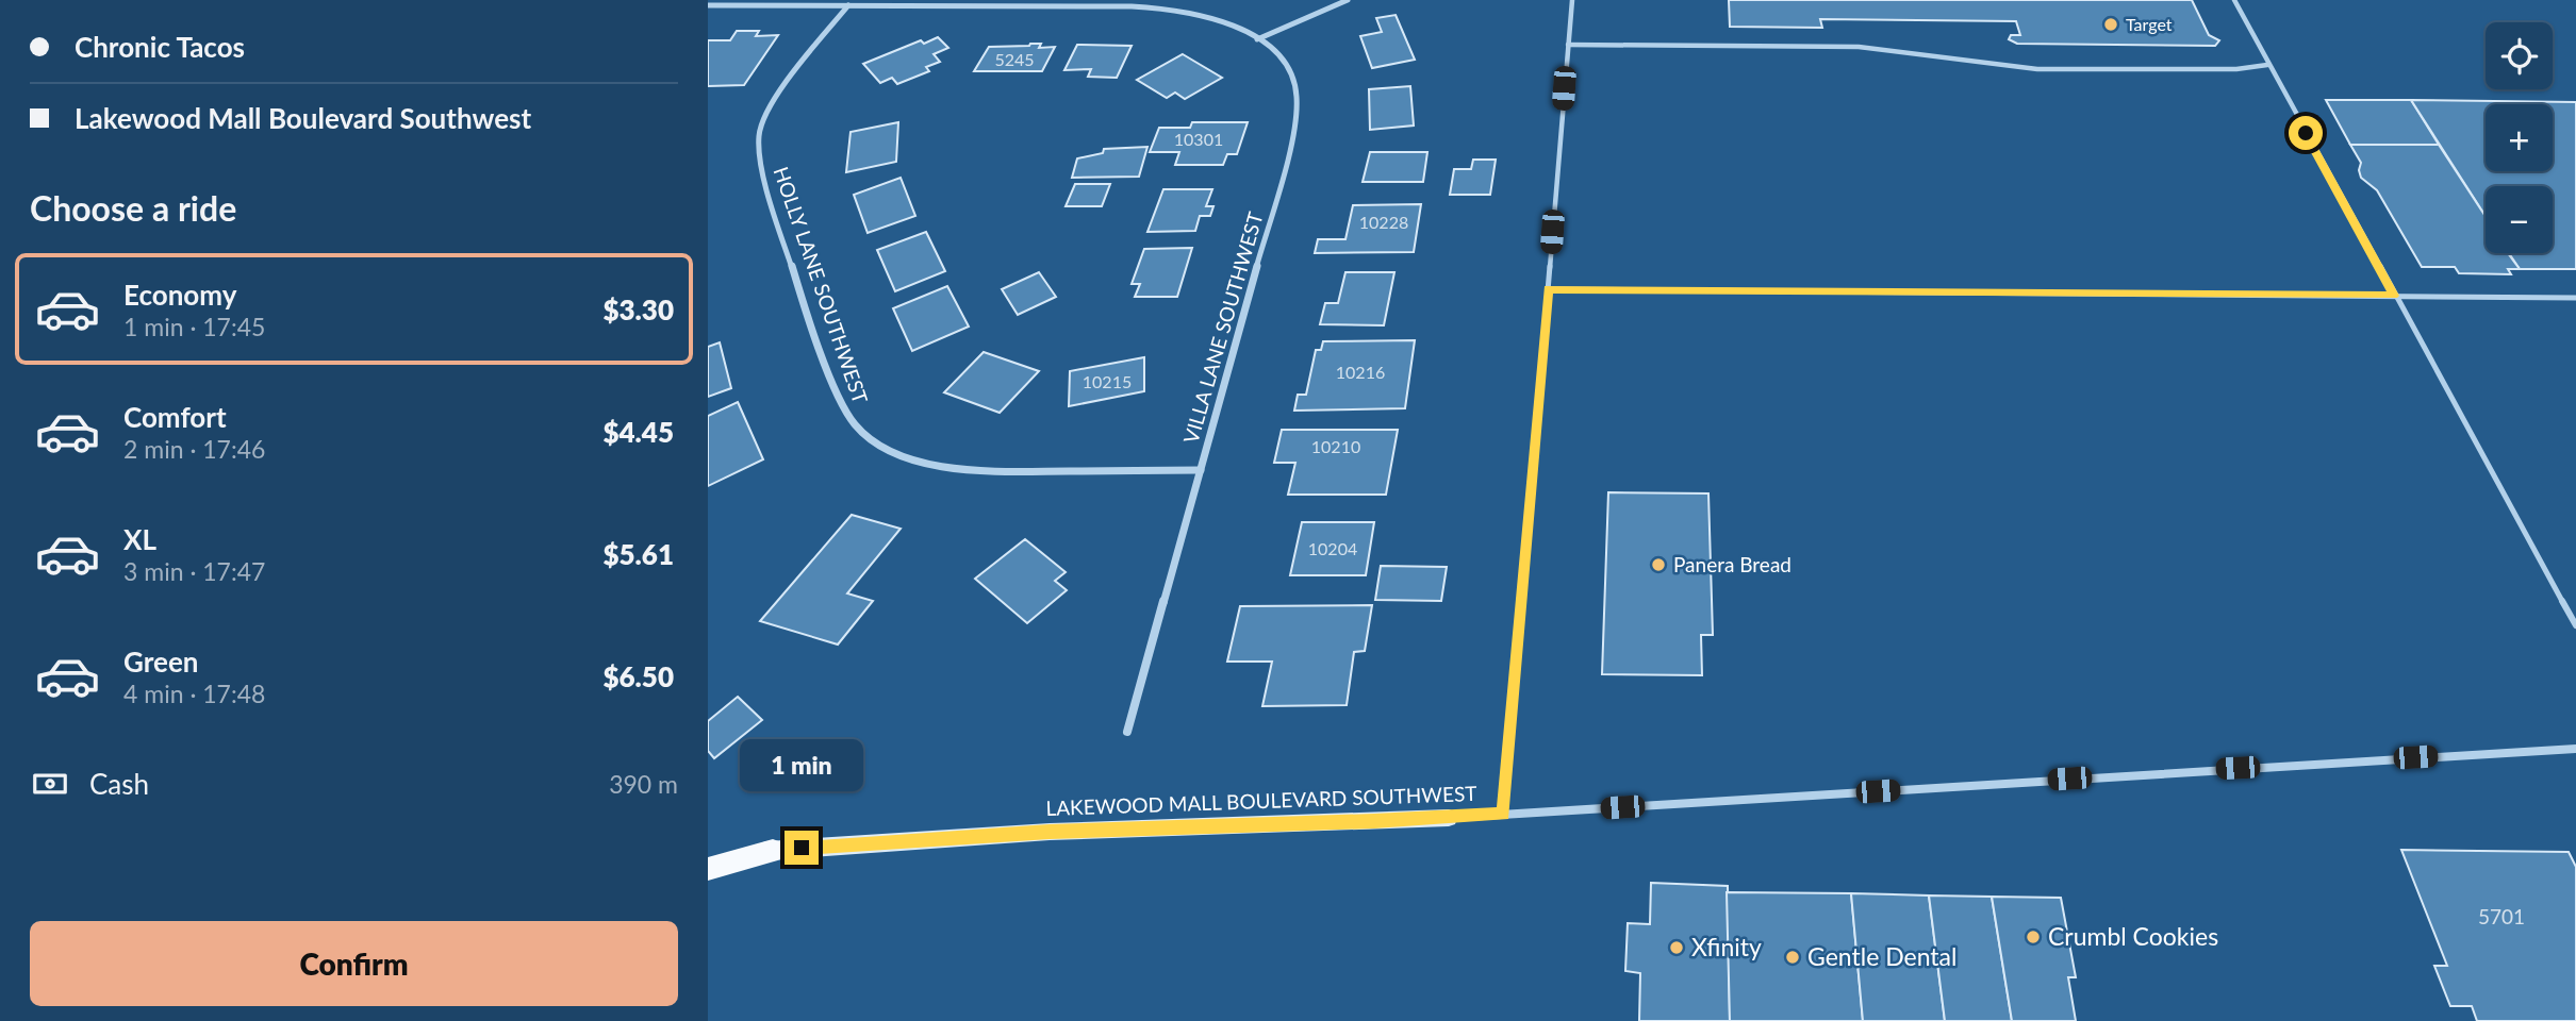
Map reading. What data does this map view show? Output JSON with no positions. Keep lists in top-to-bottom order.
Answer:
{
  "streets": {
    "street": ["HOLLY LANE SOUTHWEST", "VILLA LANE SOUTHWEST", "LAKEWOOD MALL BOULEVARD SOUTHWEST"]
  },
  "crossings": [
    ["HOLLY LANE SOUTHWEST", "VILLA LANE SOUTHWEST"]
  ],
  "places": [
    "Target",
    "Panera Bread",
    "Crumbl Cookies",
    "Xfinity",
    "Gentle Dental"
  ],
  "house_numbers": [
    "5245",
    "10301",
    "10228",
    "10216",
    "10215",
    "10210",
    "10204",
    "5701"
  ],
  "page": {
    "banner": ["Chronic Tacos", "Lakewood Mall Boulevard Southwest"],
    "map_buttons": ["+", "−"],
    "heading": "Choose a ride",
    "list": [
      {
        "name": "Economy",
        "note": "1 min · 17:45",
        "value": "$3.30"
      },
      {
        "name": "Comfort",
        "note": "2 min · 17:46",
        "value": "$4.45"
      },
      {
        "name": "XL",
        "note": "3 min · 17:47",
        "value": "$5.61"
      },
      {
        "name": "Green",
        "note": "4 min · 17:48",
        "value": "$6.50"
      }
    ],
    "bubble": "1 min",
    "pay": ["Cash", "390 m"],
    "buttons": "Confirm"
  }
}
